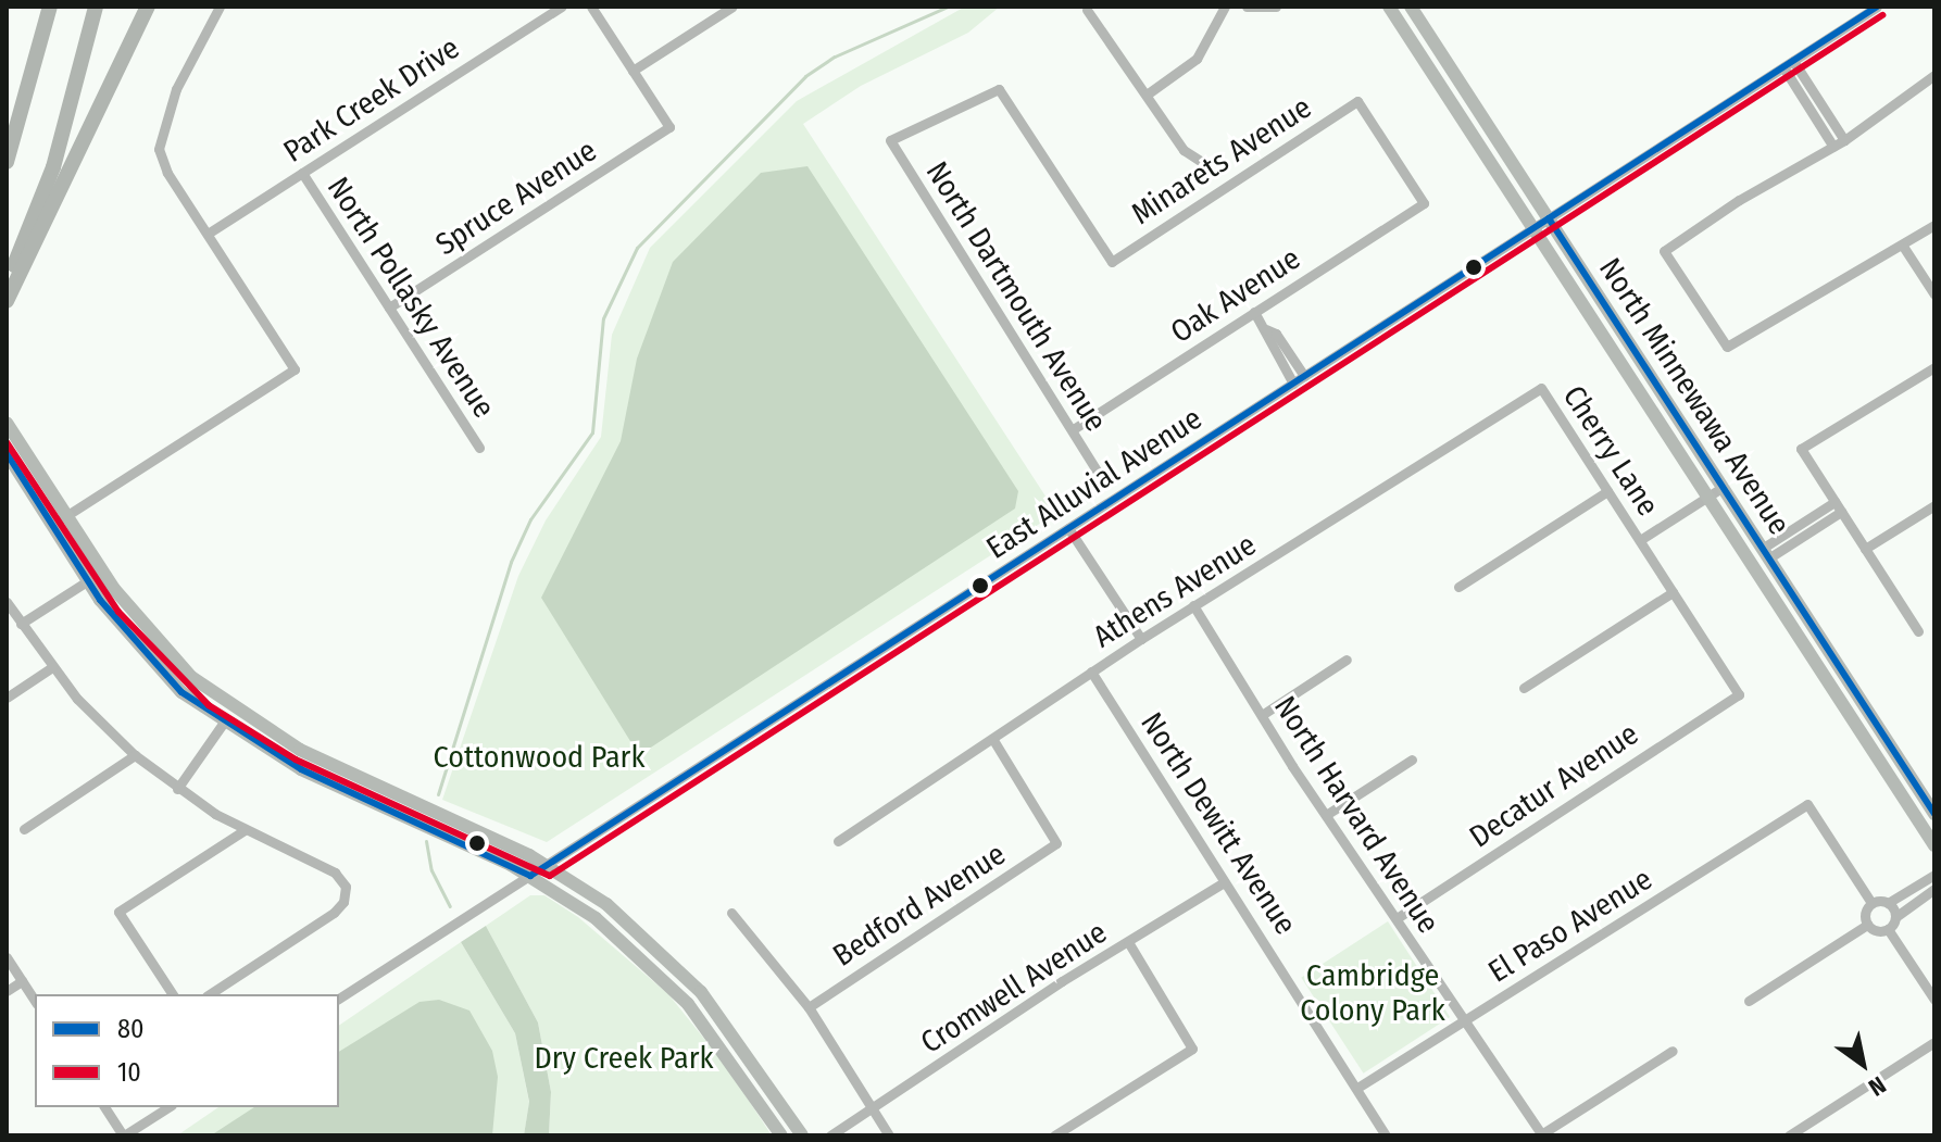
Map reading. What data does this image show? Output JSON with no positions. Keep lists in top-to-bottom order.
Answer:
{
  "streets": {
    "main road": ["North Minnewawa Avenue"],
    "street": [
      "Park Creek Drive",
      "Minarets Avenue",
      "Spruce Avenue",
      "Oak Avenue",
      "North Dartmouth Avenue",
      "North Pollasky Avenue",
      "Cherry Lane",
      "East Alluvial Avenue",
      "Athens Avenue",
      "Decatur Avenue",
      "North Harvard Avenue",
      "North Dewitt Avenue",
      "Bedford Avenue",
      "El Paso Avenue",
      "Cromwell Avenue"
    ]
  },
  "crossings": [
    ["Park Creek Drive", "North Pollasky Avenue"],
    ["Minarets Avenue", "Oak Avenue"],
    ["Minarets Avenue", "North Dartmouth Avenue"],
    ["Spruce Avenue", "North Pollasky Avenue"],
    ["Oak Avenue", "North Dartmouth Avenue"],
    ["North Minnewawa Avenue", "East Alluvial Avenue"],
    ["Cherry Lane", "Athens Avenue"],
    ["Cherry Lane", "Decatur Avenue"],
    ["Athens Avenue", "North Harvard Avenue"],
    ["Athens Avenue", "North Dewitt Avenue"],
    ["Athens Avenue", "Bedford Avenue"],
    ["Decatur Avenue", "North Harvard Avenue"],
    ["North Harvard Avenue", "El Paso Avenue"],
    ["North Dewitt Avenue", "El Paso Avenue"],
    ["North Dewitt Avenue", "Cromwell Avenue"]
  ],
  "parks": ["Cottonwood Park", "Cambridge Colony Park", "Dry Creek Park"],
  "lines": ["transit line 80", "transit line 10"],
  "legend": ["80", "10"],
  "north": "bottom right"
}
